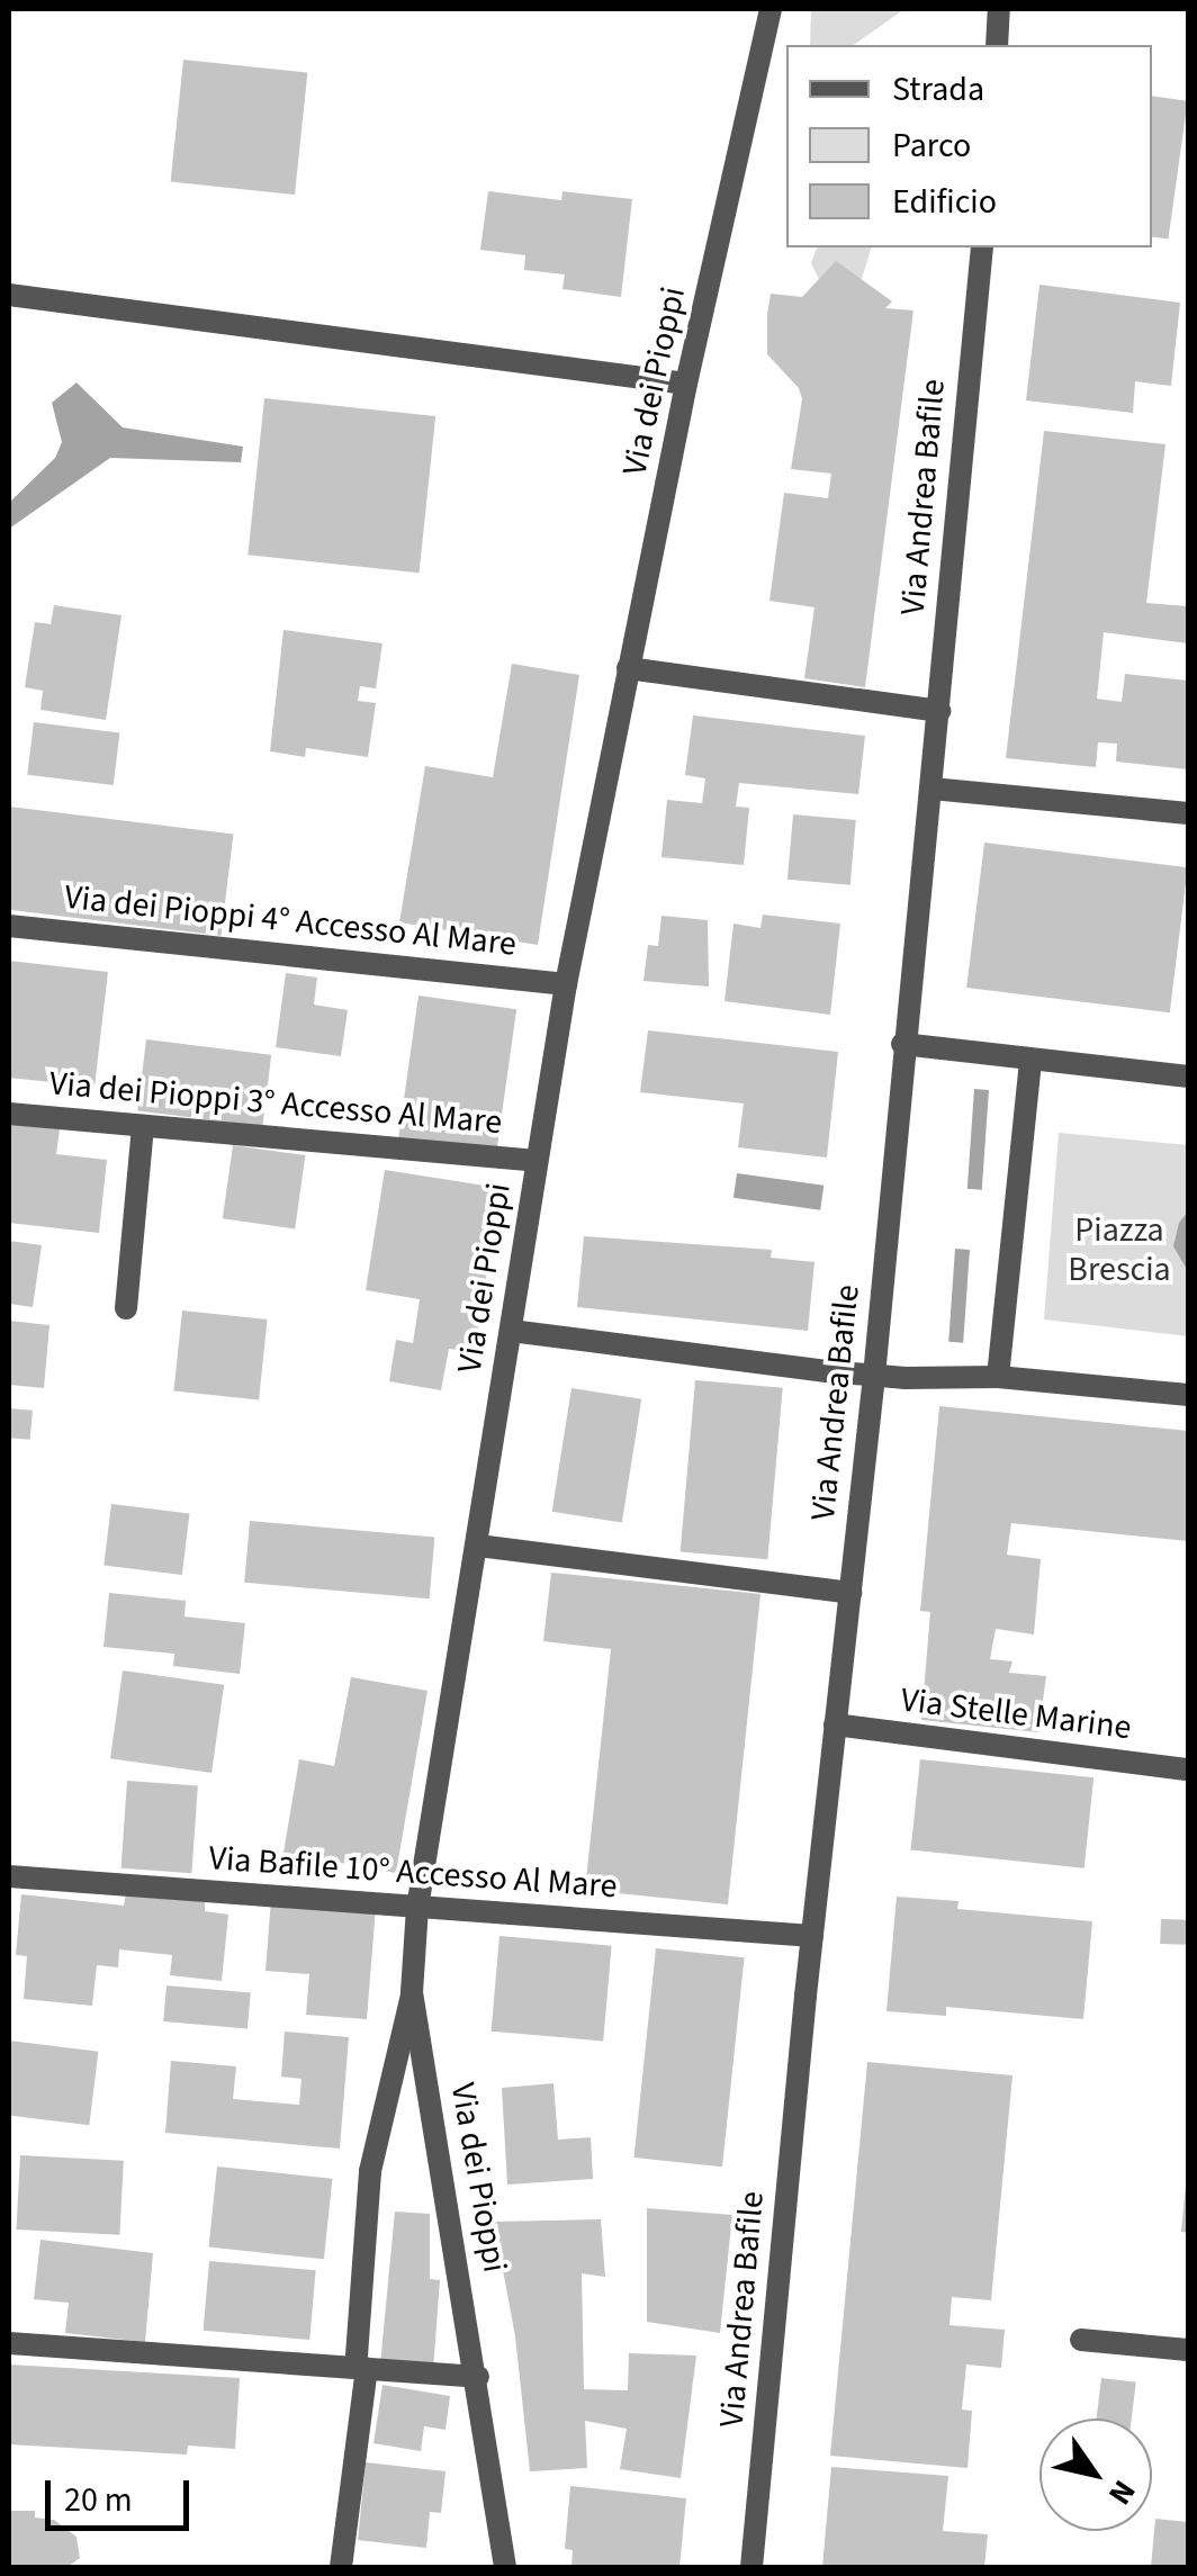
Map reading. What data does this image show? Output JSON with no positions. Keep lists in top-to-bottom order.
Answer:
{
  "streets": {
    "street": [
      "Via dei Pioppi",
      "Via Andrea Bafile",
      "Via dei Pioppi 4° Accesso Al Mare",
      "Via dei Pioppi 3° Accesso Al Mare",
      "Via Stelle Marine",
      "Via Bafile 10° Accesso Al Mare"
    ]
  },
  "crossings": [
    ["Via dei Pioppi", "Via dei Pioppi 4° Accesso Al Mare"],
    ["Via dei Pioppi", "Via dei Pioppi 3° Accesso Al Mare"],
    ["Via dei Pioppi", "Via Bafile 10° Accesso Al Mare"],
    ["Via Andrea Bafile", "Via Stelle Marine"],
    ["Via Andrea Bafile", "Via Bafile 10° Accesso Al Mare"]
  ],
  "parks": ["Piazza Brescia"],
  "legend": ["Strada", "Parco", "Edificio"],
  "scale_bar": "20 m",
  "north": "bottom right"
}
